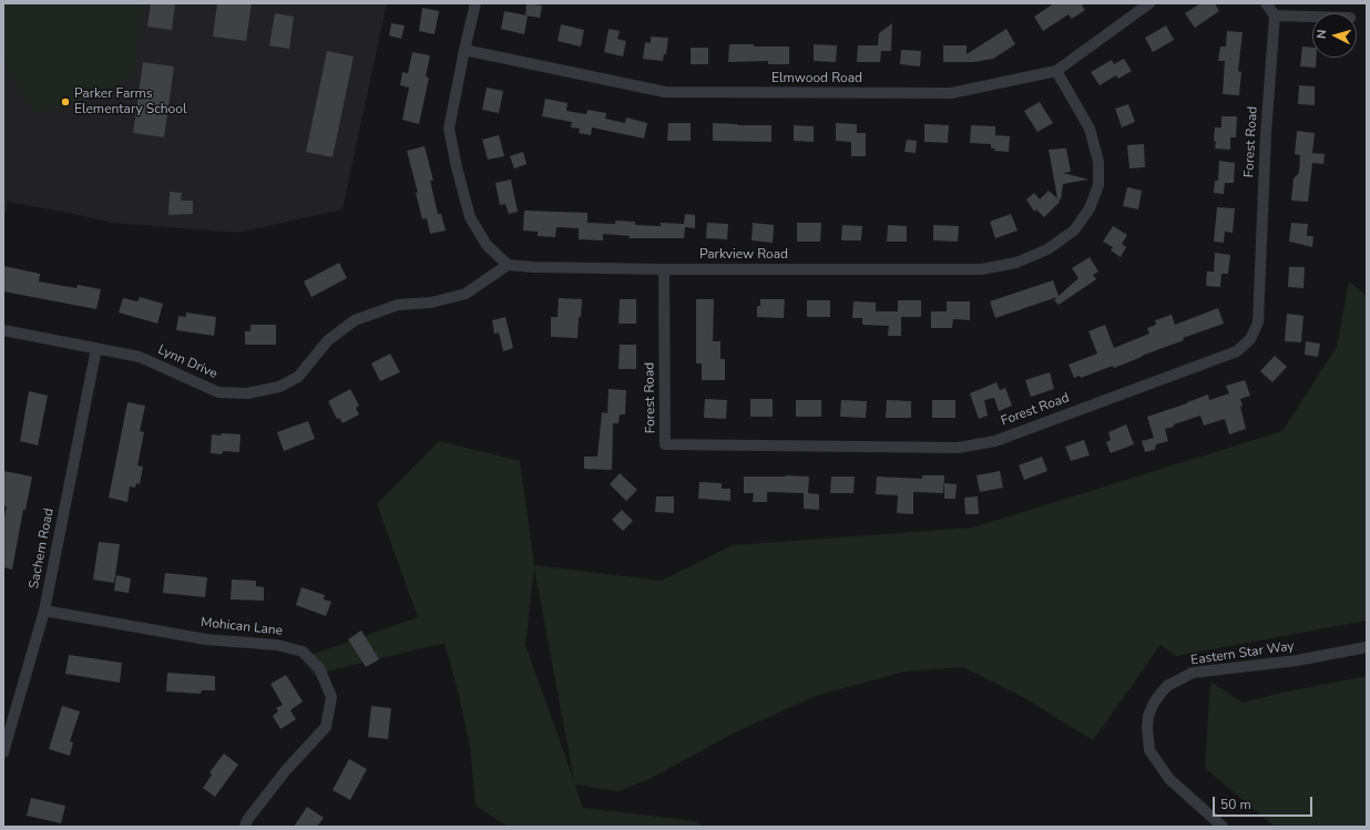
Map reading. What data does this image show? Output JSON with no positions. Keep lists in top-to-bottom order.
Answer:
{
  "streets": {
    "street": [
      "Elmwood Road",
      "Forest Road",
      "Parkview Road",
      "Lynn Drive",
      "Sachem Road",
      "Mohican Lane",
      "Eastern Star Way"
    ]
  },
  "crossings": [
    ["Elmwood Road", "Parkview Road"],
    ["Forest Road", "Parkview Road"],
    ["Parkview Road", "Lynn Drive"],
    ["Lynn Drive", "Sachem Road"],
    ["Sachem Road", "Mohican Lane"]
  ],
  "places": ["Parker Farms Elementary School"],
  "scale_bar": "50 m",
  "north": "left"
}
